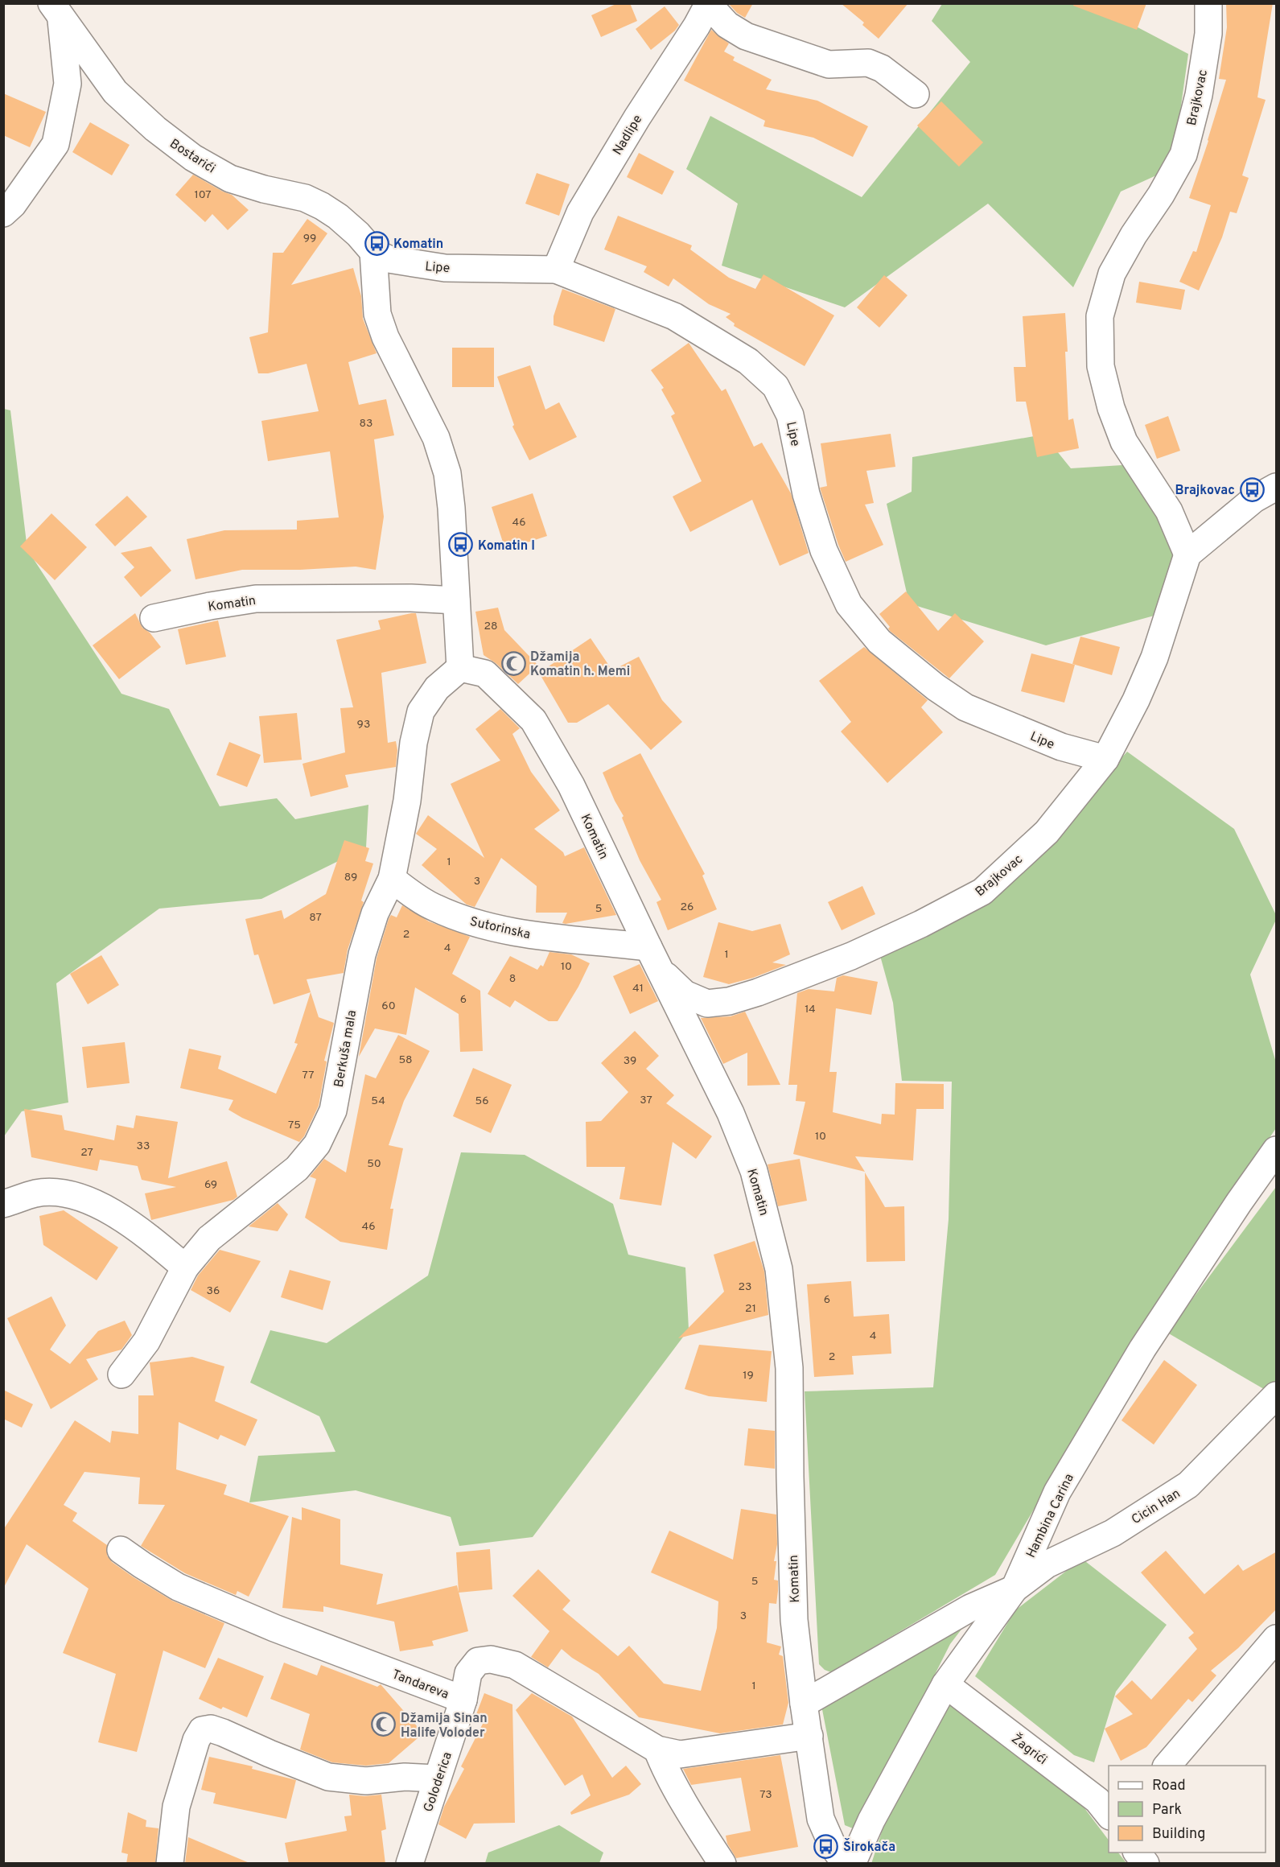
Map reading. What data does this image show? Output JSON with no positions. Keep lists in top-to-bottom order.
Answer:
{
  "streets": {
    "street": [
      "Brajkovac",
      "Nadlipe",
      "Bostarići",
      "Lipe",
      "Komatin",
      "Sutorinska",
      "Berkuša mala",
      "Cicin Han",
      "Hambina Carina",
      "Tandareva",
      "Žagrići",
      "Goloderica"
    ]
  },
  "crossings": [
    ["Brajkovac", "Lipe"],
    ["Brajkovac", "Komatin"],
    ["Brajkovac", "Sutorinska"],
    ["Nadlipe", "Lipe"],
    ["Bostarići", "Lipe"],
    ["Komatin", "Sutorinska"],
    ["Komatin", "Berkuša mala"],
    ["Komatin", "Tandareva"],
    ["Sutorinska", "Berkuša mala"],
    ["Cicin Han", "Hambina Carina"],
    ["Hambina Carina", "Žagrići"],
    ["Tandareva", "Goloderica"]
  ],
  "places": {
    "bus stop": [
      "Komatin",
      "Brajkovac",
      "Komatin I",
      "Širokača"
    ],
    "mosque": ["Džamija Komatin h. Memi", "Džamija Sinan Halife Voloder"]
  },
  "house_numbers": [
    "107",
    "99",
    "83",
    "46",
    "28",
    "93",
    "1",
    "89",
    "3",
    "26",
    "5",
    "87",
    "2",
    "4",
    "1",
    "10",
    "8",
    "41",
    "6",
    "60",
    "14",
    "58",
    "39",
    "77",
    "37",
    "54",
    "56",
    "75",
    "10",
    "33",
    "27",
    "50",
    "69",
    "46",
    "23",
    "36",
    "6",
    "21",
    "4",
    "2",
    "19",
    "5",
    "3",
    "1",
    "73"
  ],
  "legend": ["Road", "Park", "Building"]
}
